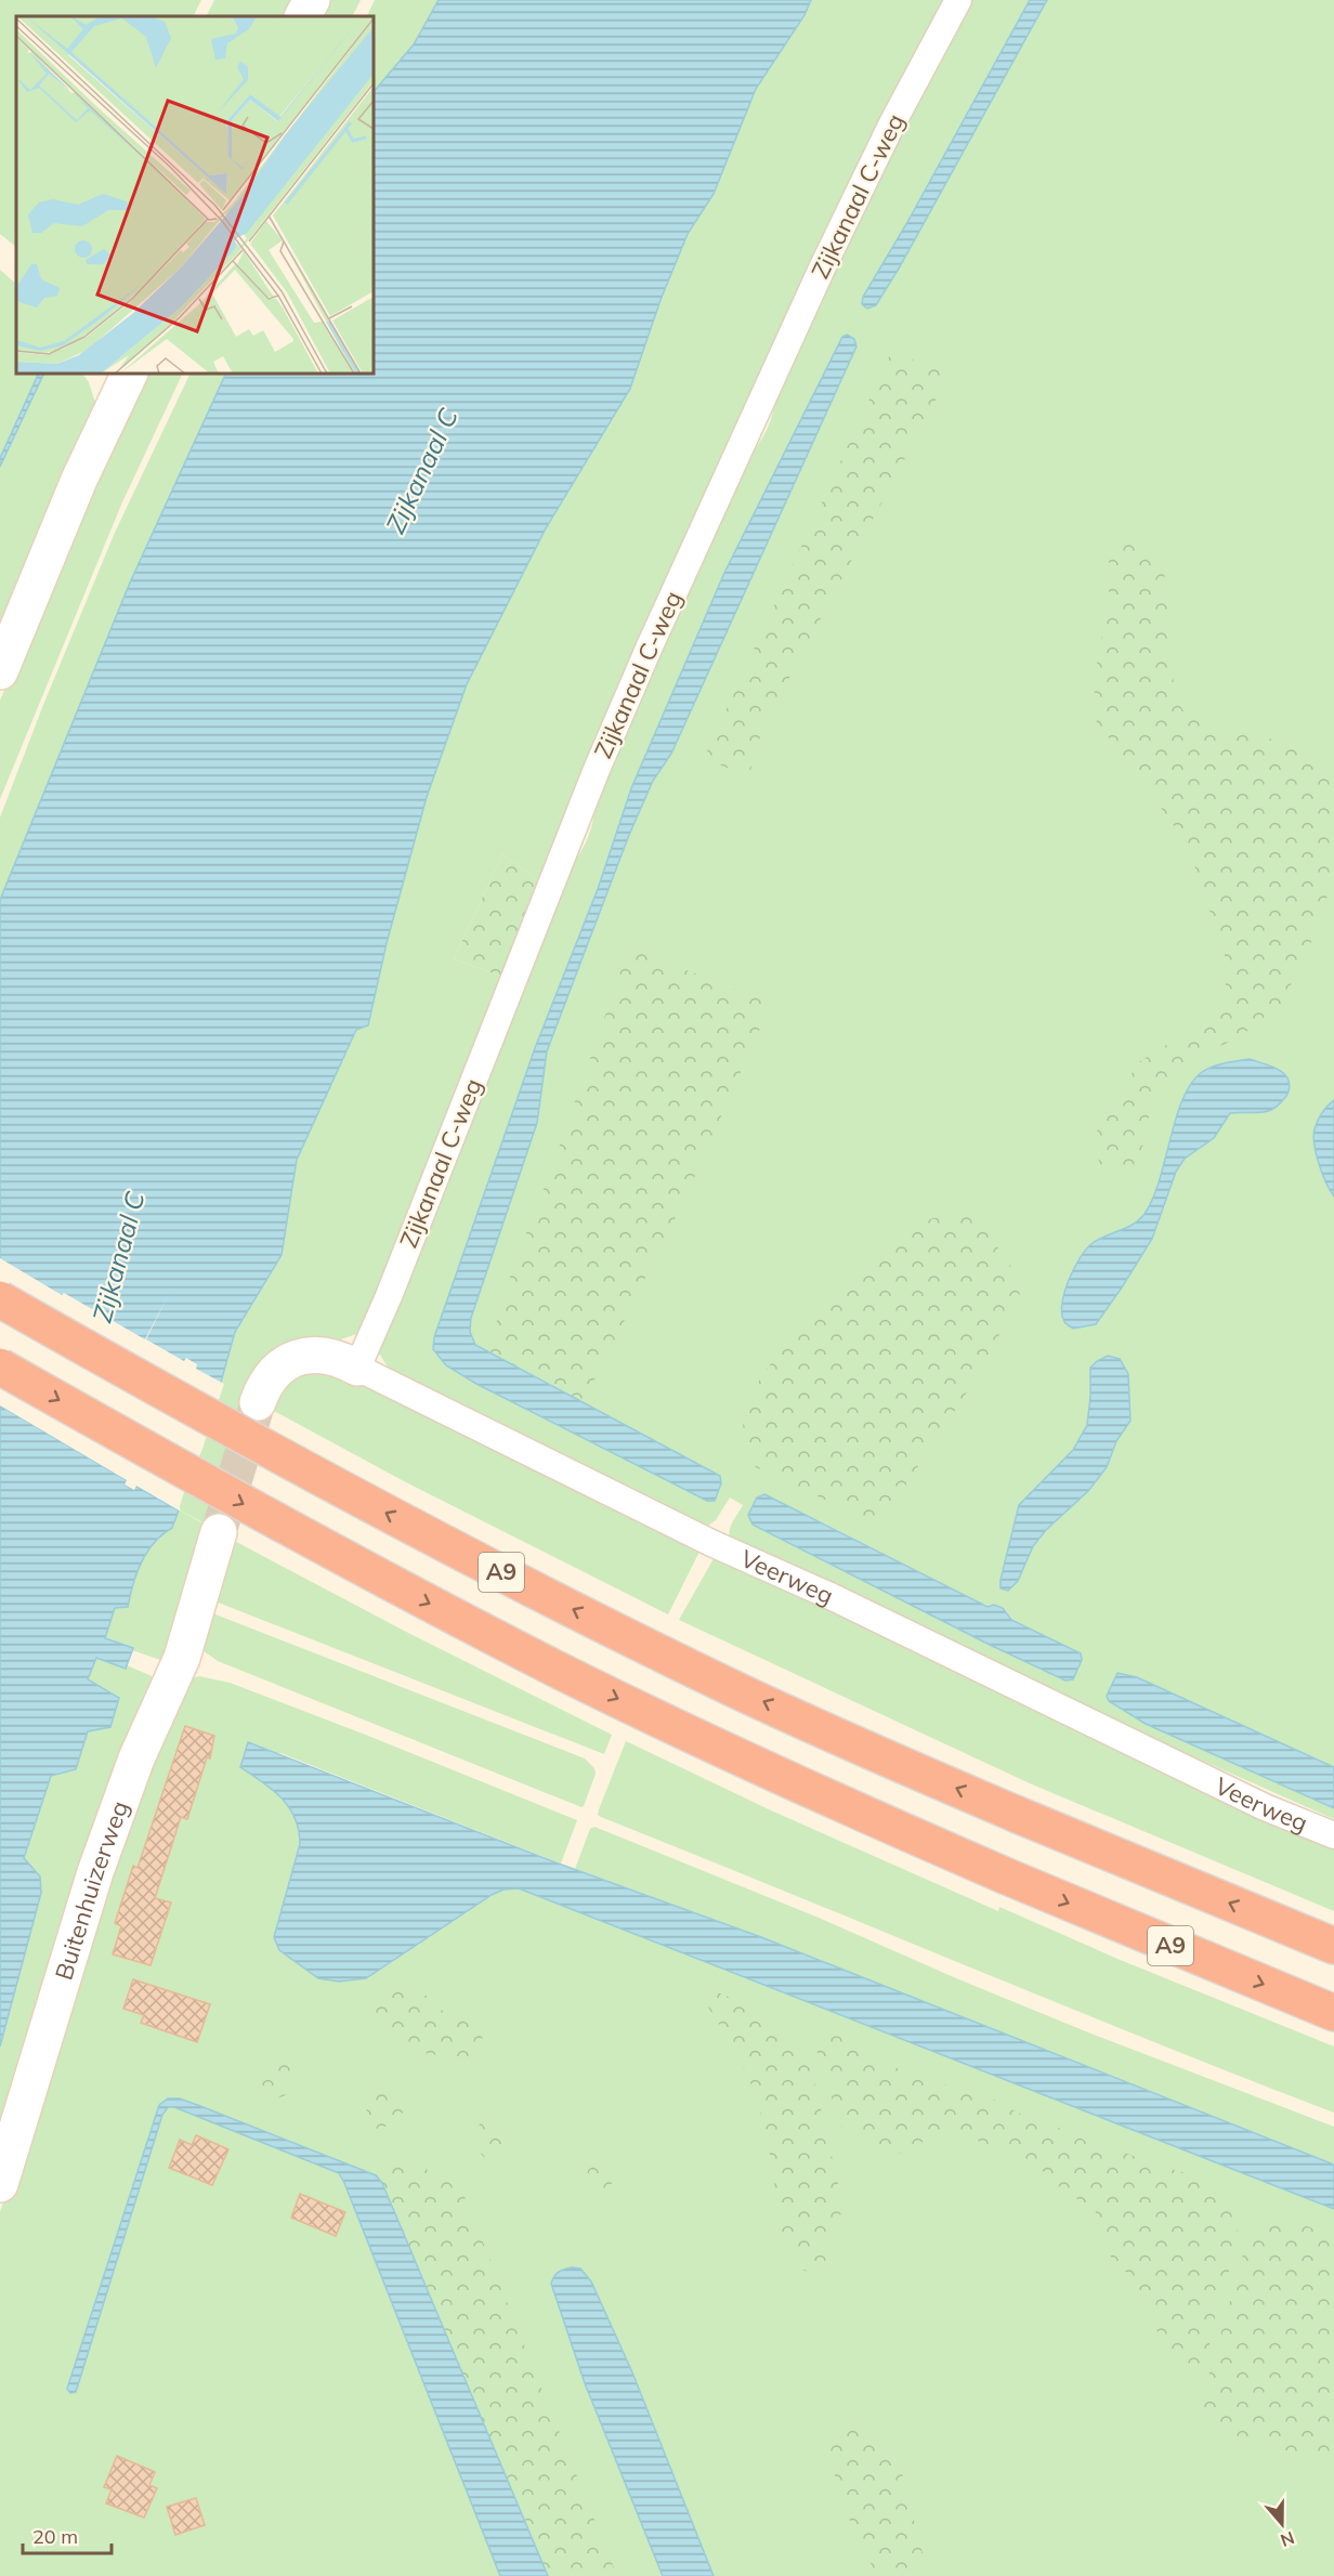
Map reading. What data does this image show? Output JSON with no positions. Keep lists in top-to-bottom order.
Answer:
{
  "streets": {
    "highway": ["A9"],
    "street": ["Zijkanaal C-weg", "Veerweg", "Buitenhuizerweg"]
  },
  "crossings": [
    ["Zijkanaal C-weg", "Veerweg"]
  ],
  "water": ["Zijkanaal C"],
  "scale_bar": "20 m",
  "north": "bottom"
}
